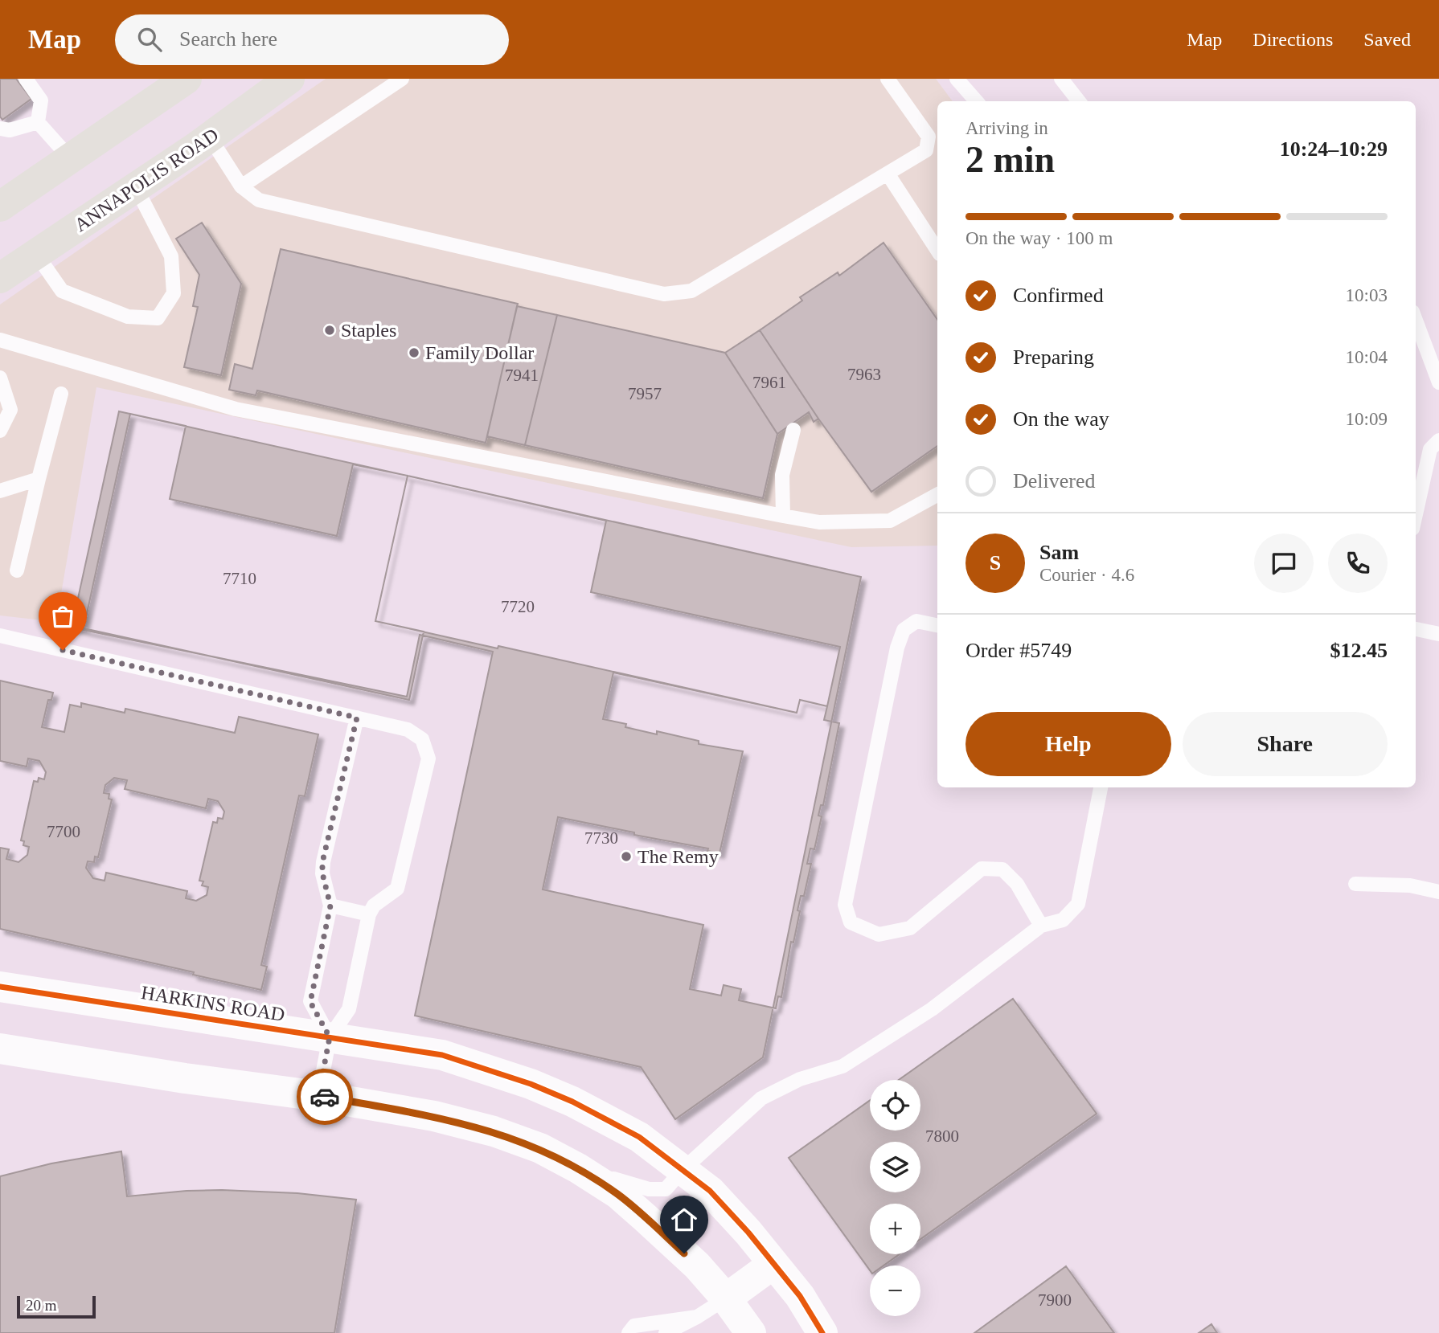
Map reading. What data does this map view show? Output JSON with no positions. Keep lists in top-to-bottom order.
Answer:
{
  "streets": {
    "main road": ["ANNAPOLIS ROAD"],
    "street": ["HARKINS ROAD"]
  },
  "places": ["Staples", "Family Dollar", "The Remy"],
  "house_numbers": [
    "7963",
    "7941",
    "7961",
    "7957",
    "7710",
    "7720",
    "7700",
    "7730",
    "7800",
    "7900"
  ],
  "scale_bar": "20 m",
  "page": {
    "header": "Map",
    "search": "Search here",
    "nav": ["Map", "Directions", "Saved"],
    "heading": ["2 min", "Arriving in", "10:24–10:29"],
    "panel": [
      "Sam",
      "Courier · 4.6",
      "Order #5749",
      "$12.45"
    ],
    "bar": "On the way · 100 m",
    "list": [
      ["Confirmed", "10:03"],
      ["Preparing", "10:04"],
      ["On the way", "10:09"],
      "Delivered"
    ],
    "round": "S",
    "buttons": ["Help", "Share"],
    "map_buttons": ["+", "−"],
    "scale": "20 m"
  }
}
